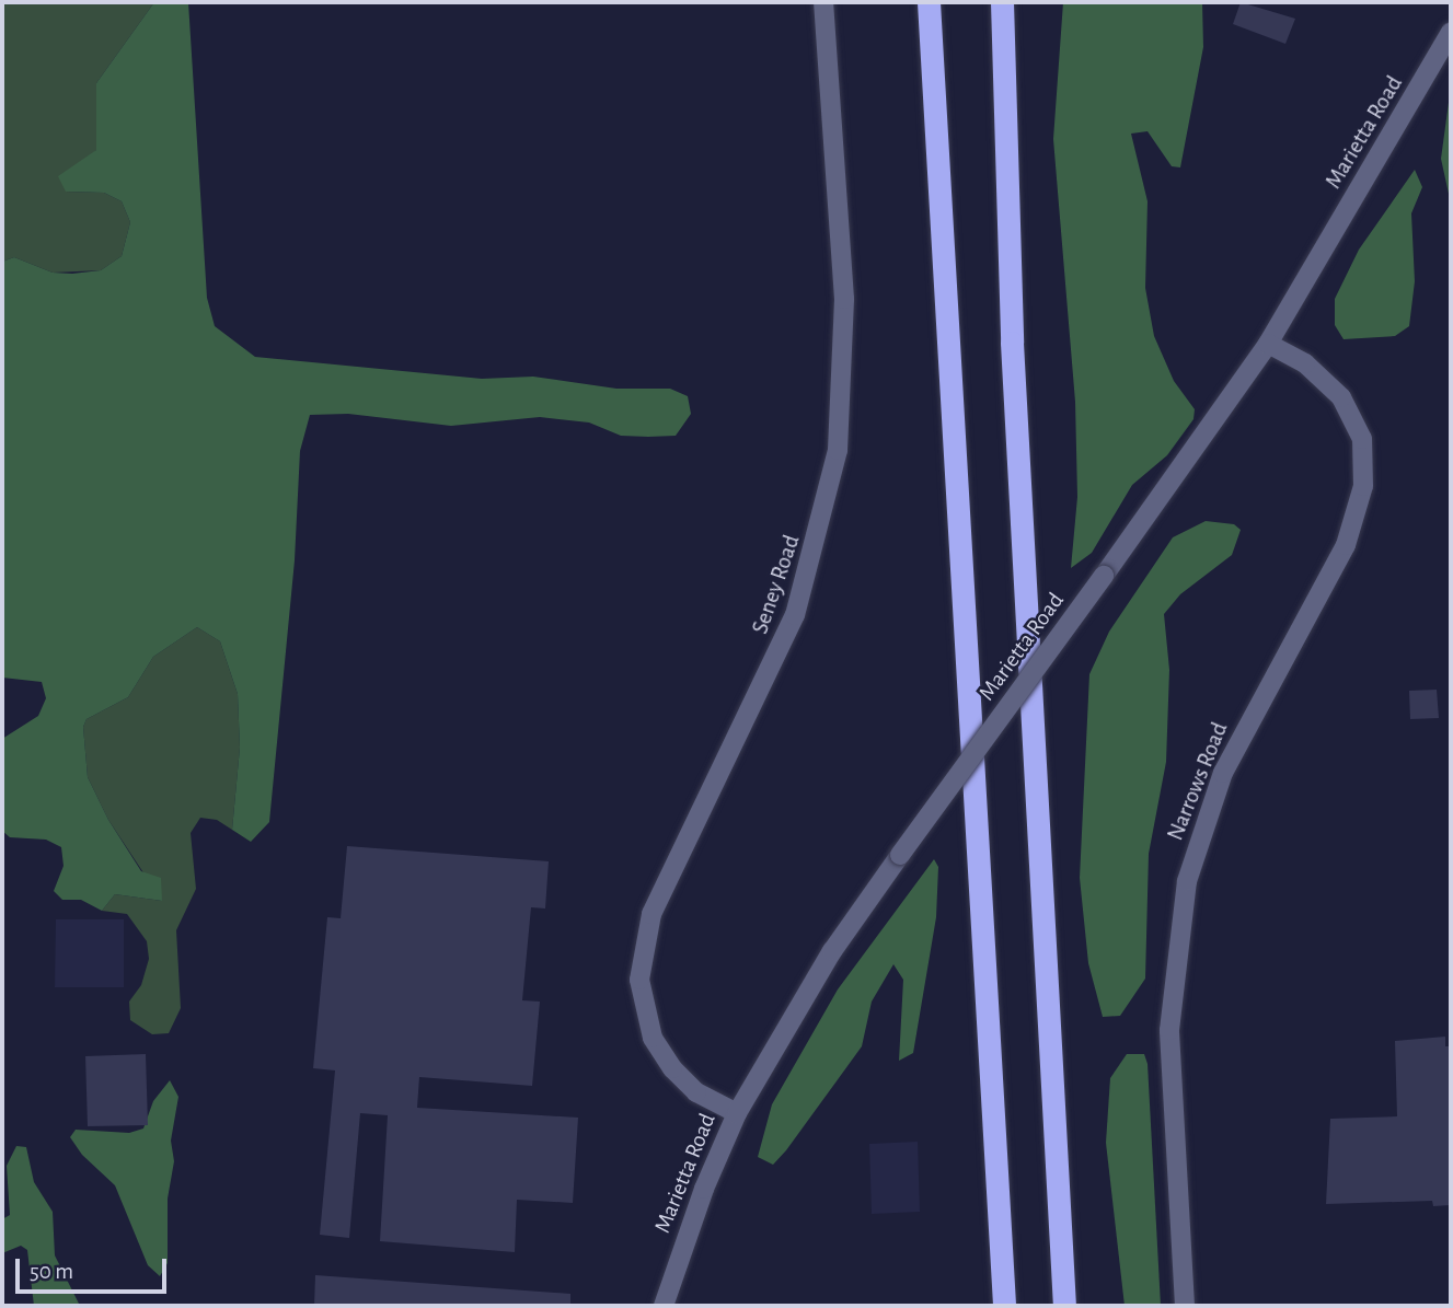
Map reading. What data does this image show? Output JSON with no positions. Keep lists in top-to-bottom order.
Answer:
{
  "streets": {
    "street": ["Marietta Road", "Seney Road", "Narrows Road"]
  },
  "crossings": [
    ["Marietta Road", "Seney Road"],
    ["Marietta Road", "Narrows Road"]
  ],
  "scale_bar": "50 m"
}
